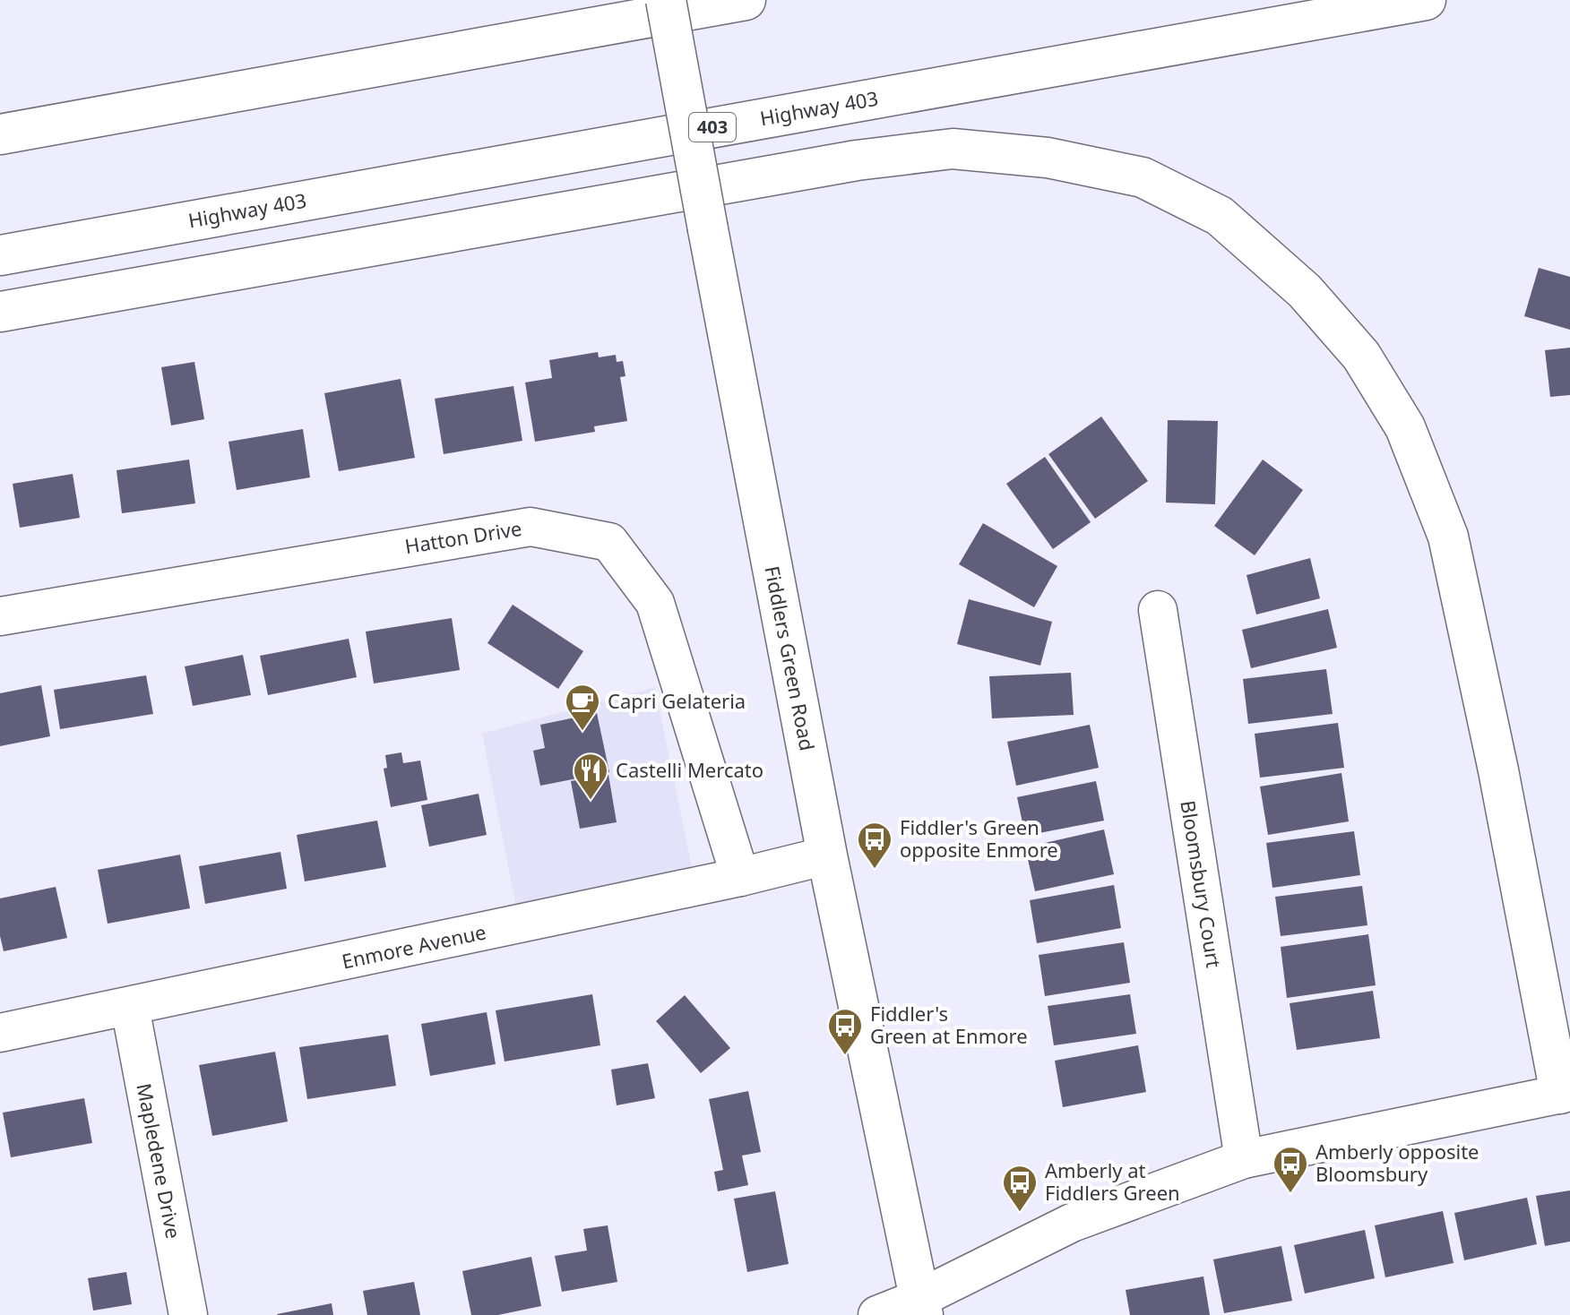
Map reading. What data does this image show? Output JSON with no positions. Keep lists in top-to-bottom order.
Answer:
{
  "streets": {
    "main road": ["Highway 403", "403", "Fiddlers Green Road"],
    "street": [
      "Hatton Drive",
      "Bloomsbury Court",
      "Enmore Avenue",
      "Mapledene Drive"
    ]
  },
  "crossings": [
    ["Hatton Drive", "Enmore Avenue"],
    ["Fiddlers Green Road", "Enmore Avenue"],
    ["Enmore Avenue", "Mapledene Drive"]
  ],
  "places": {
    "cafe": ["Capri Gelateria"],
    "restaurant": ["Castelli Mercato"],
    "bus stop": [
      "Fiddler's Green opposite Enmore",
      "Fiddler's Green at Enmore",
      "Amberly opposite Bloomsbury",
      "Amberly at Fiddlers Green"
    ]
  }
}
